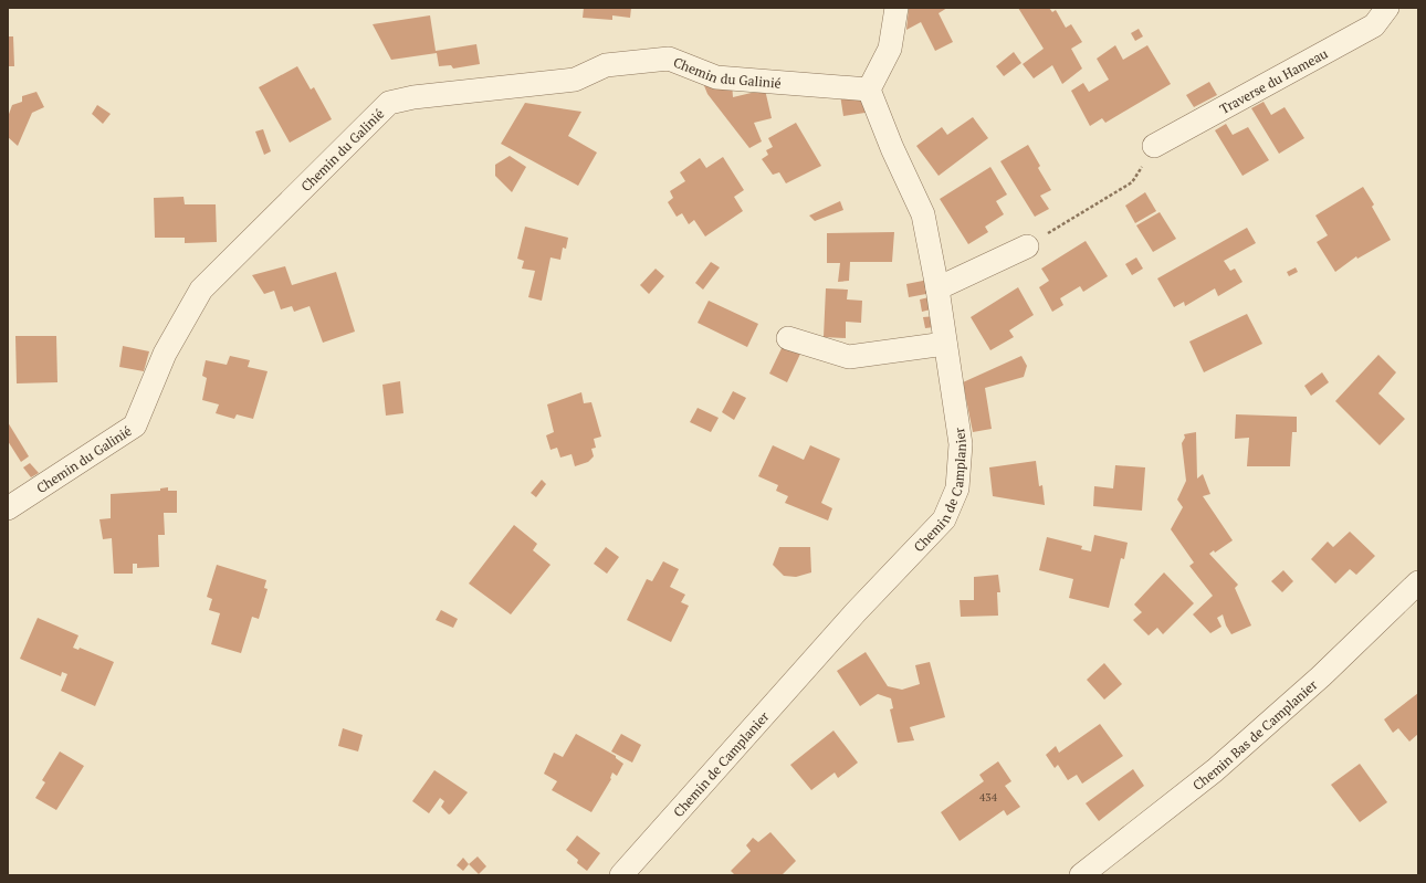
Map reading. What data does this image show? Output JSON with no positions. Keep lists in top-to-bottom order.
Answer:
{
  "streets": {
    "street": [
      "Chemin du Galinié",
      "Traverse du Hameau",
      "Chemin de Camplanier",
      "Chemin Bas de Camplanier"
    ]
  },
  "crossings": [
    ["Chemin du Galinié", "Chemin de Camplanier"]
  ],
  "house_numbers": ["434"]
}
